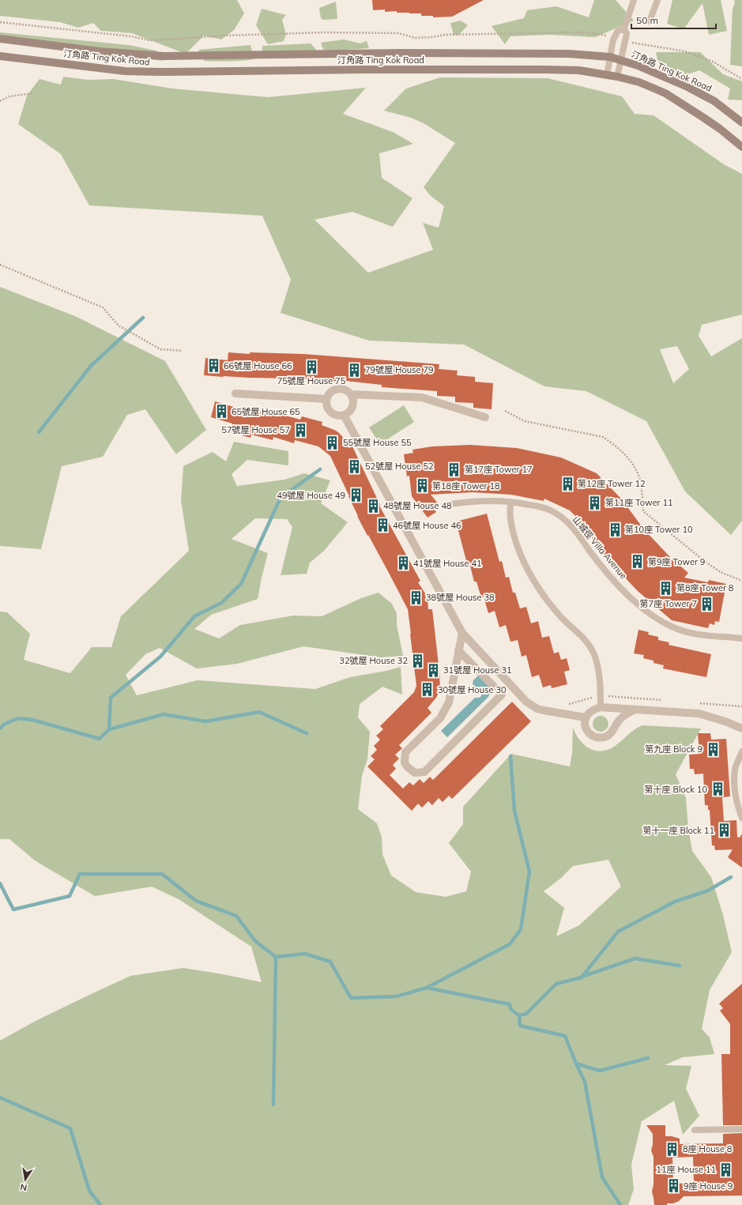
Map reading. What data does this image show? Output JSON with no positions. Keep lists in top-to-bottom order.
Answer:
{
  "streets": {
    "main road": ["汀角路 Ting Kok Road"],
    "lane": ["山城徑 Villa Avenue"]
  },
  "places": {
    "building": [
      "66號屋 House 66",
      "75號屋 House 75",
      "79號屋 House 79",
      "65號屋 House 65",
      "57號屋 House 57",
      "55號屋 House 55",
      "52號屋 House 52",
      "第17座 Tower 17",
      "第12座 Tower 12",
      "第18座 Tower 18",
      "49號屋 House 49",
      "第11座 Tower 11",
      "48號屋 House 48",
      "46號屋 House 46",
      "第10座 Tower 10",
      "第9座 Tower 9",
      "41號屋 House 41",
      "第8座 Tower 8",
      "38號屋 House 38",
      "第7座 Tower 7",
      "32號屋 House 32",
      "31號屋 House 31",
      "30號屋 House 30",
      "第九座 Block 9",
      "第十座 Block 10",
      "第十一座 Block 11",
      "8座 House 8",
      "11座 House 11",
      "9座 House 9"
    ]
  },
  "scale_bar": "50 m",
  "north": "bottom"
}
